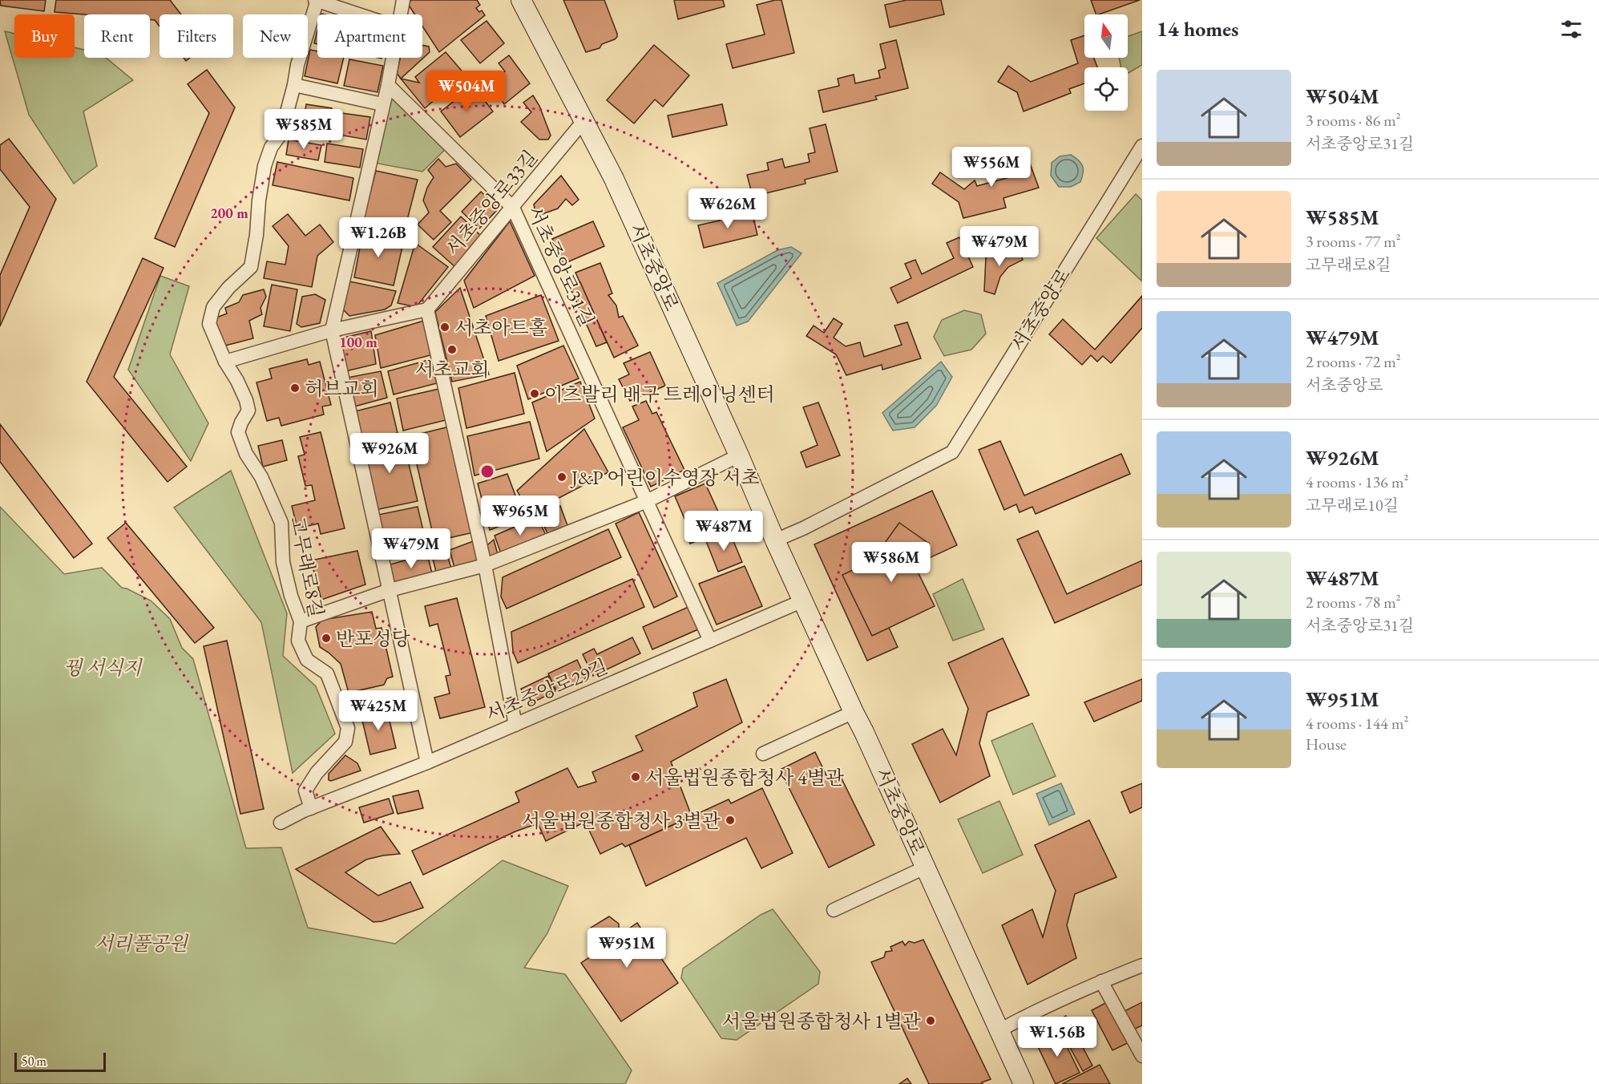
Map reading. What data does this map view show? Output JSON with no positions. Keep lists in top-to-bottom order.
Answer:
{
  "streets": {
    "main road": ["서초중앙로"],
    "street": [
      "서초중앙로33길",
      "서초중앙로31길",
      "고무래로8길",
      "서초중앙로29길"
    ]
  },
  "crossings": [
    ["서초중앙로33길", "서초중앙로31길"],
    ["서초중앙로33길", "서초중앙로"],
    ["서초중앙로31길", "서초중앙로29길"],
    ["서초중앙로", "서초중앙로29길"],
    ["고무래로8길", "서초중앙로29길"]
  ],
  "parks": ["꿩 서식지", "서리풀공원"],
  "places": [
    "서초아트홀",
    "서초교회",
    "허브교회",
    "이츠발리 배구 트레이닝센터",
    "J&P 어린이수영장 서초",
    "반포성당",
    "서울법원종합청사 4별관",
    "서울법원종합청사 3별관",
    "서울법원종합청사 1별관"
  ],
  "scale_bar": "50 m",
  "north": "top",
  "page": {
    "heading": "14 homes",
    "chip": [
      "Buy",
      "Rent",
      "Filters",
      "New",
      "Apartment"
    ],
    "list": [
      {
        "name": "₩504M",
        "note": "3 rooms · 86 m² · 서초중앙로31길"
      },
      {
        "name": "₩585M",
        "note": "3 rooms · 77 m² · 고무래로8길"
      },
      {
        "name": "₩479M",
        "note": "2 rooms · 72 m² · 서초중앙로"
      },
      {
        "name": "₩926M",
        "note": "4 rooms · 136 m² · 고무래로10길"
      },
      {
        "name": "₩487M",
        "note": "2 rooms · 78 m² · 서초중앙로31길"
      },
      {
        "name": "₩951M",
        "note": "4 rooms · 144 m² · House"
      }
    ],
    "price": [
      "₩504M",
      "₩585M",
      "₩556M",
      "₩626M",
      "₩1.26B",
      "₩479M",
      "₩926M",
      "₩965M",
      "₩487M",
      "₩479M",
      "₩586M",
      "₩425M",
      "₩951M",
      "₩1.56B"
    ],
    "scale": "50 m"
  },
  "rings": ["200 m", "100 m"]
}
